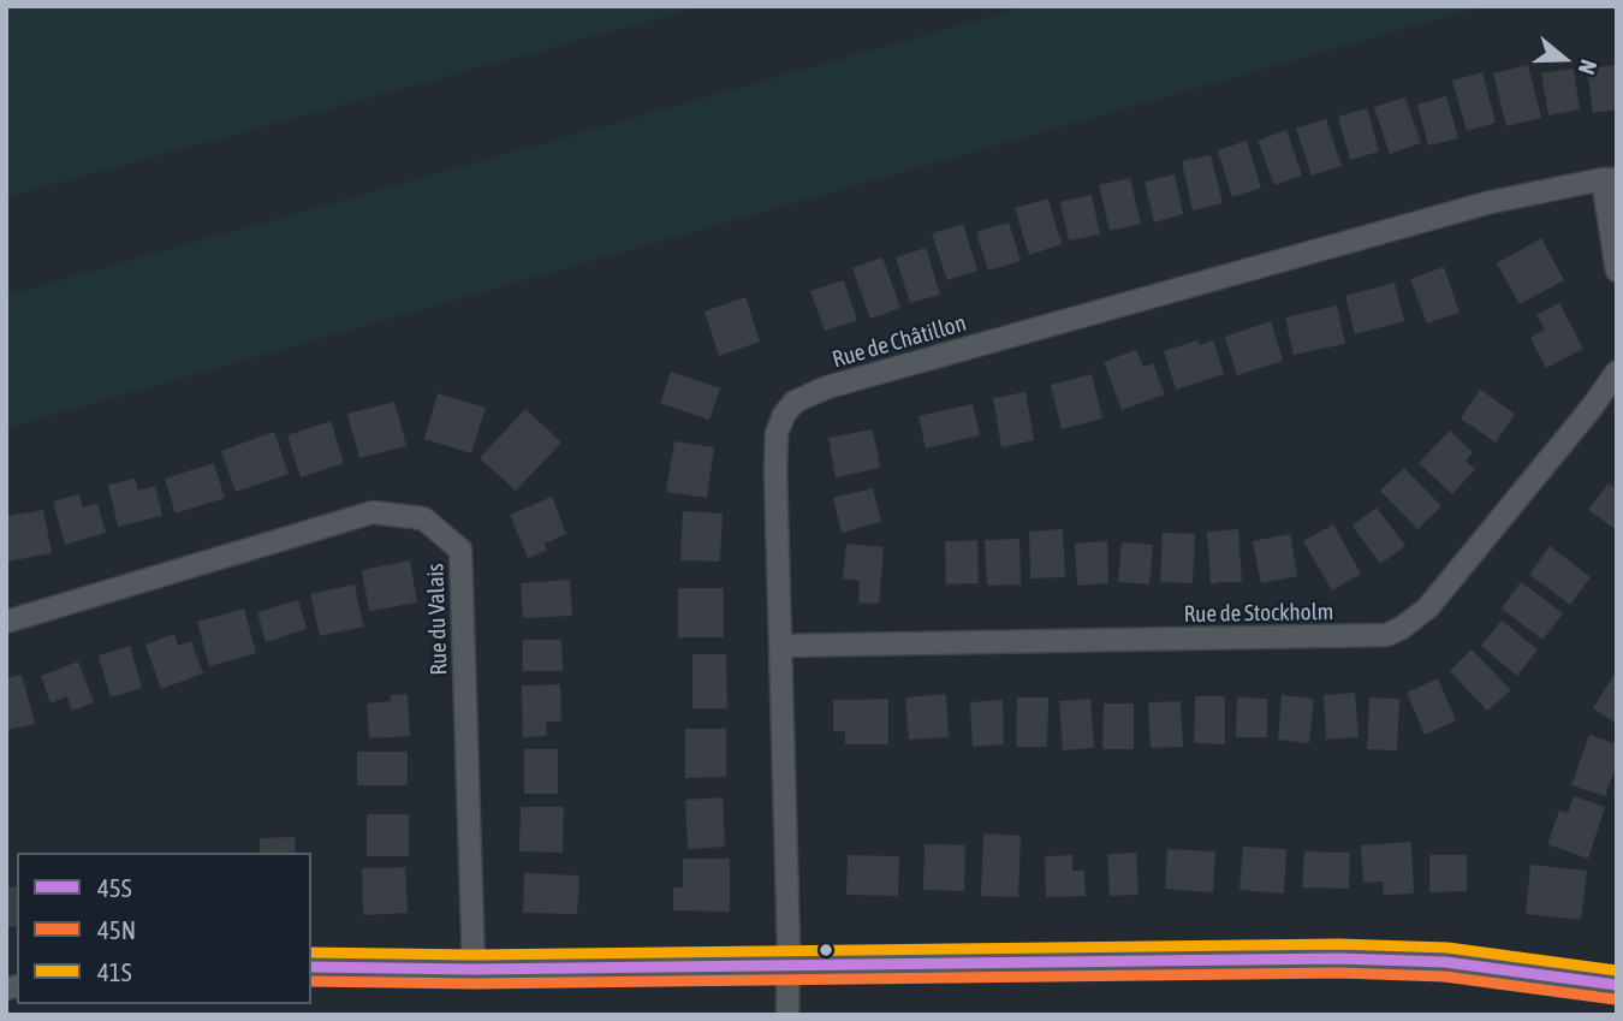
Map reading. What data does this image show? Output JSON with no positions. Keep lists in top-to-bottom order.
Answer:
{
  "streets": {
    "street": ["Rue de Châtillon", "Rue de Stockholm", "Rue du Valais"]
  },
  "crossings": [
    ["Rue de Châtillon", "Rue de Stockholm"]
  ],
  "lines": ["transit line 41S", "transit line 45S", "transit line 45N"],
  "legend": ["45S", "45N", "41S"],
  "north": "right"
}
